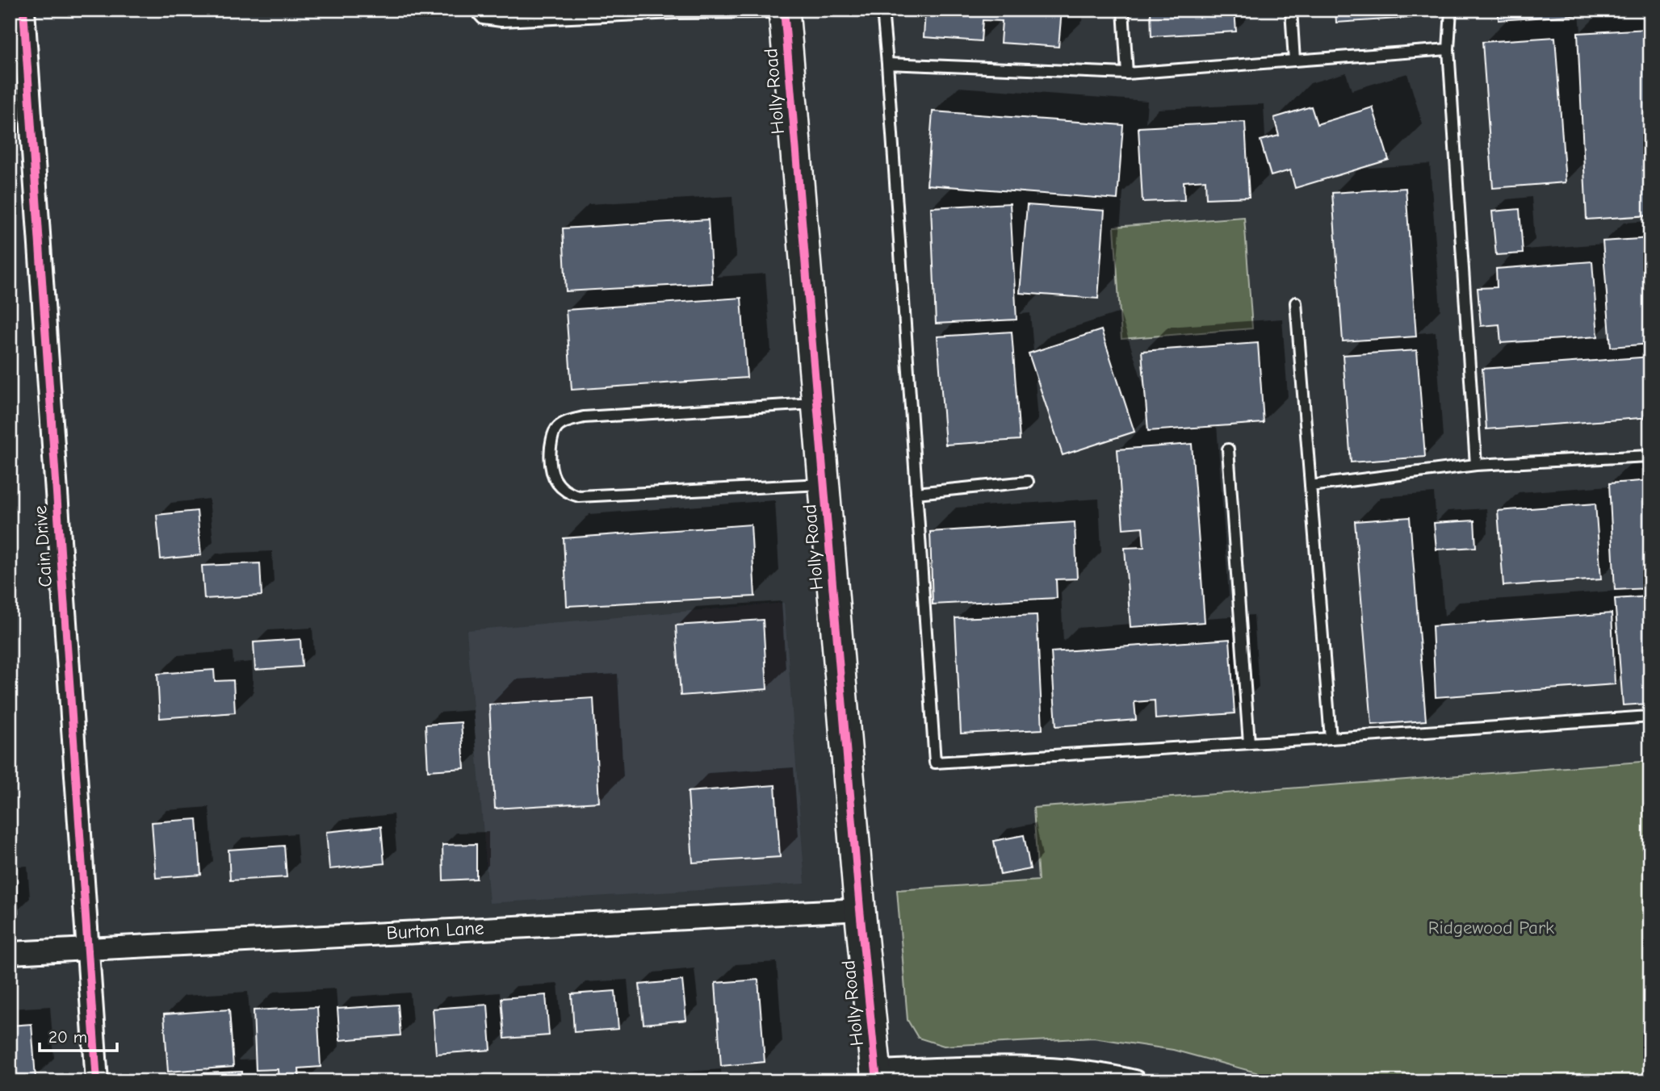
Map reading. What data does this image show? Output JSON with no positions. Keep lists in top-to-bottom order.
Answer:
{
  "streets": {
    "main road": ["Holly Road"],
    "street": ["Cain Drive", "Burton Lane"]
  },
  "crossings": [
    ["Holly Road", "Burton Lane"],
    ["Cain Drive", "Burton Lane"]
  ],
  "parks": ["Ridgewood Park"],
  "scale_bar": "20 m"
}
